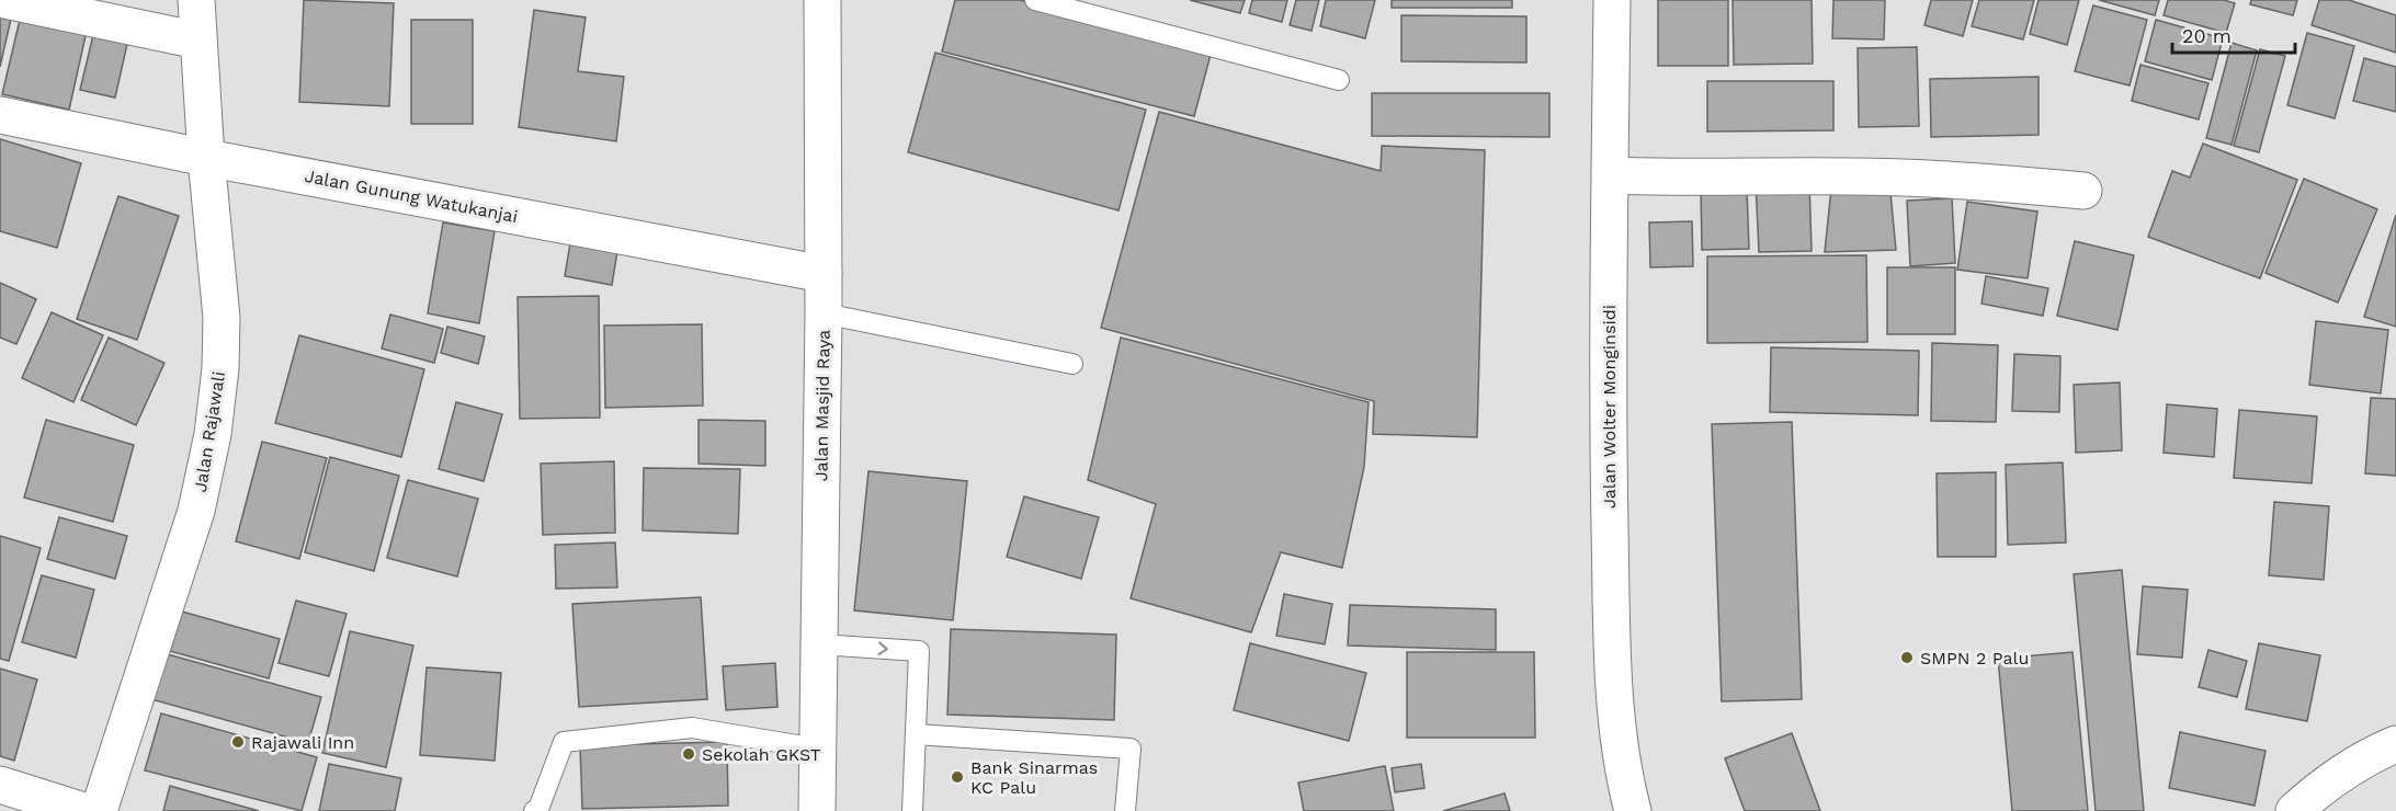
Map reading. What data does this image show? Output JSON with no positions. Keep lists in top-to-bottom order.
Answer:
{
  "streets": {
    "main road": [
      "Jalan Gunung Watukanjai",
      "Jalan Masjid Raya",
      "Jalan Wolter Monginsidi",
      "Jalan Rajawali"
    ]
  },
  "crossings": [
    ["Jalan Gunung Watukanjai", "Jalan Masjid Raya"],
    ["Jalan Gunung Watukanjai", "Jalan Rajawali"]
  ],
  "places": [
    "SMPN 2 Palu",
    "Rajawali Inn",
    "Sekolah GKST",
    "Bank Sinarmas KC Palu"
  ],
  "scale_bar": "20 m"
}
